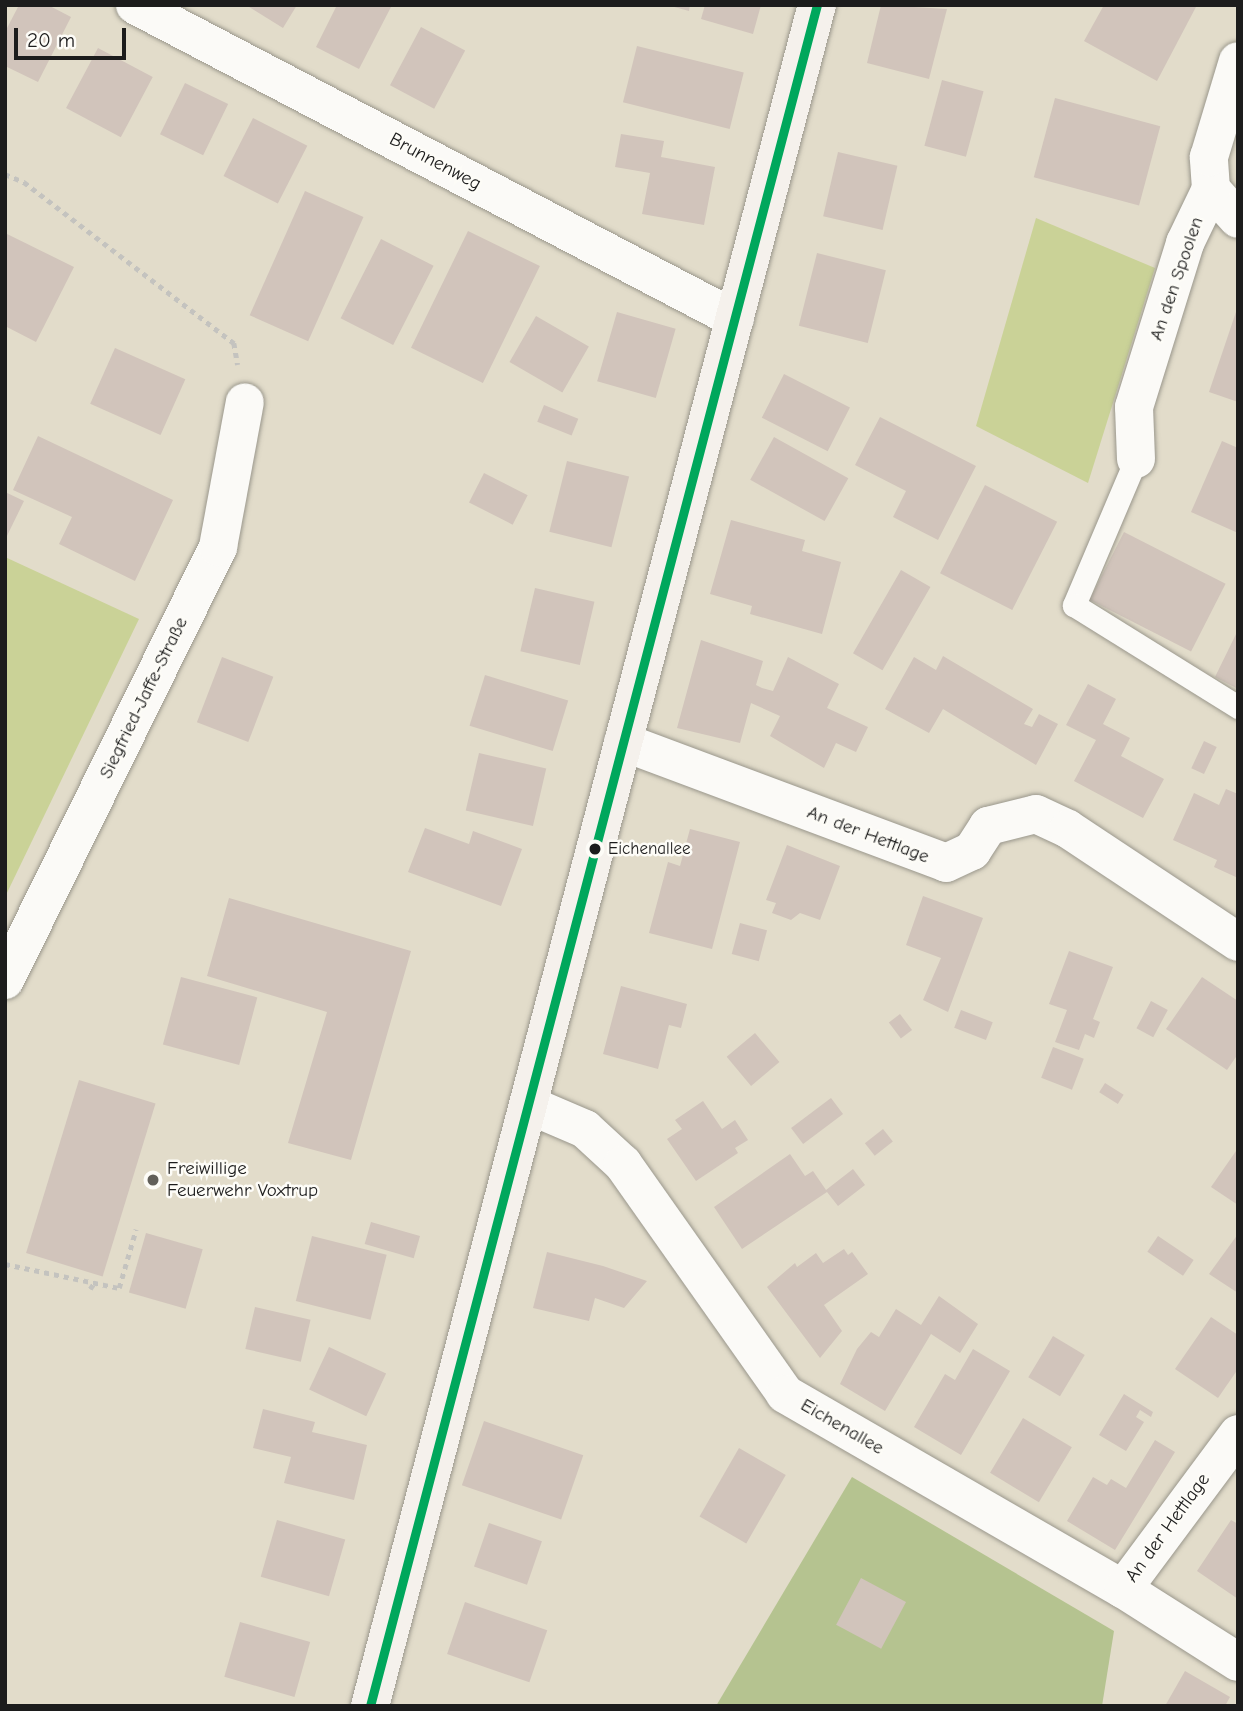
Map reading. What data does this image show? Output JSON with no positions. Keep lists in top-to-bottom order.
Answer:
{
  "streets": {
    "street": [
      "Brunnenweg",
      "An den Spoolen",
      "Siegfried-Jaffe-Straße",
      "An der Hettlage",
      "Eichenallee"
    ]
  },
  "crossings": [
    ["An der Hettlage", "Eichenallee"]
  ],
  "places": ["Eichenallee", "Freiwillige Feuerwehr Voxtrup"],
  "scale_bar": "20 m"
}
